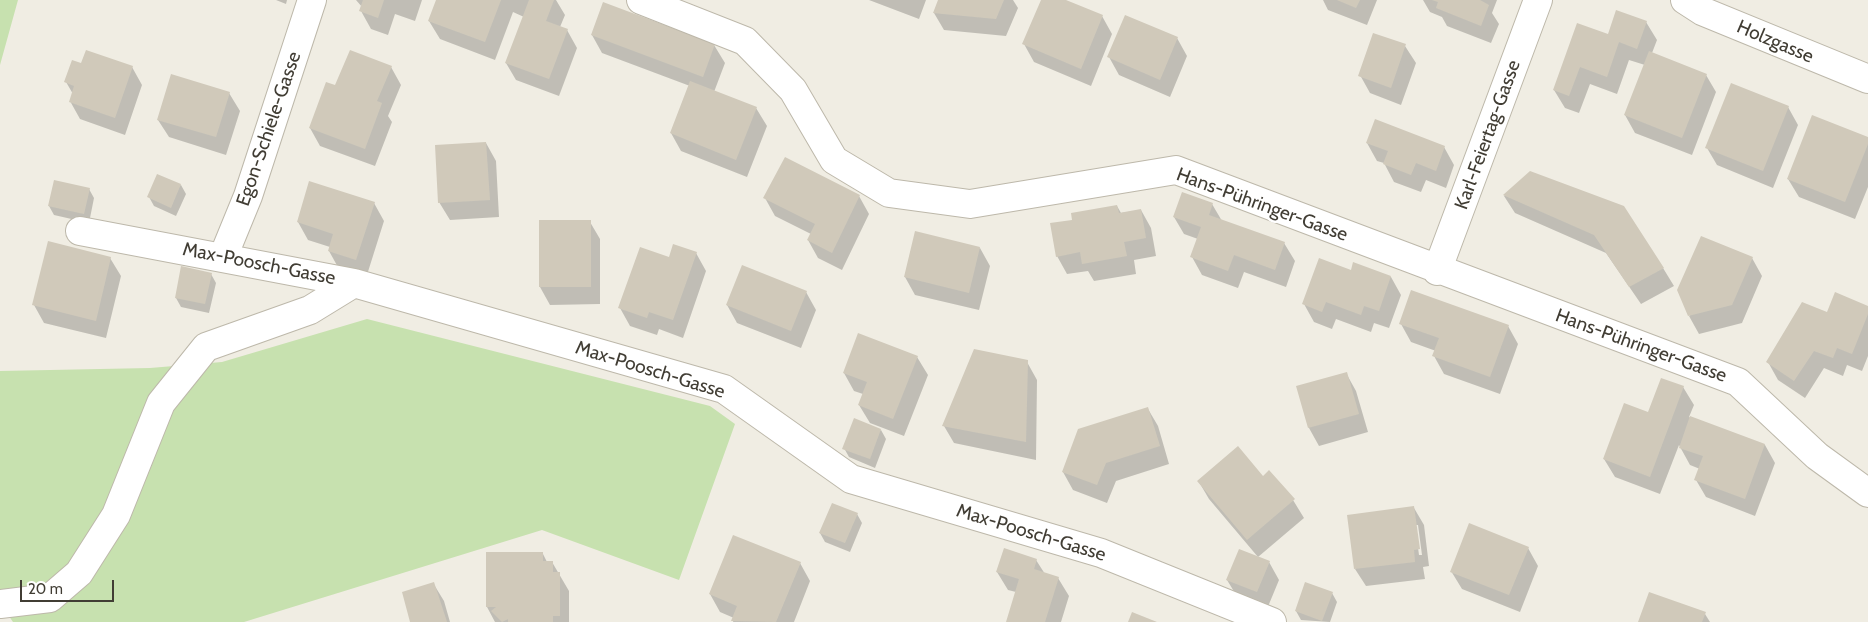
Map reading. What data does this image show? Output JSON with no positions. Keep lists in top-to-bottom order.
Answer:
{
  "streets": {
    "street": [
      "Holzgasse",
      "Egon-Schiele-Gasse",
      "Karl-Feiertag-Gasse",
      "Hans-Pühringer-Gasse",
      "Max-Poosch-Gasse"
    ]
  },
  "crossings": [
    ["Egon-Schiele-Gasse", "Max-Poosch-Gasse"],
    ["Karl-Feiertag-Gasse", "Hans-Pühringer-Gasse"]
  ],
  "scale_bar": "20 m"
}
